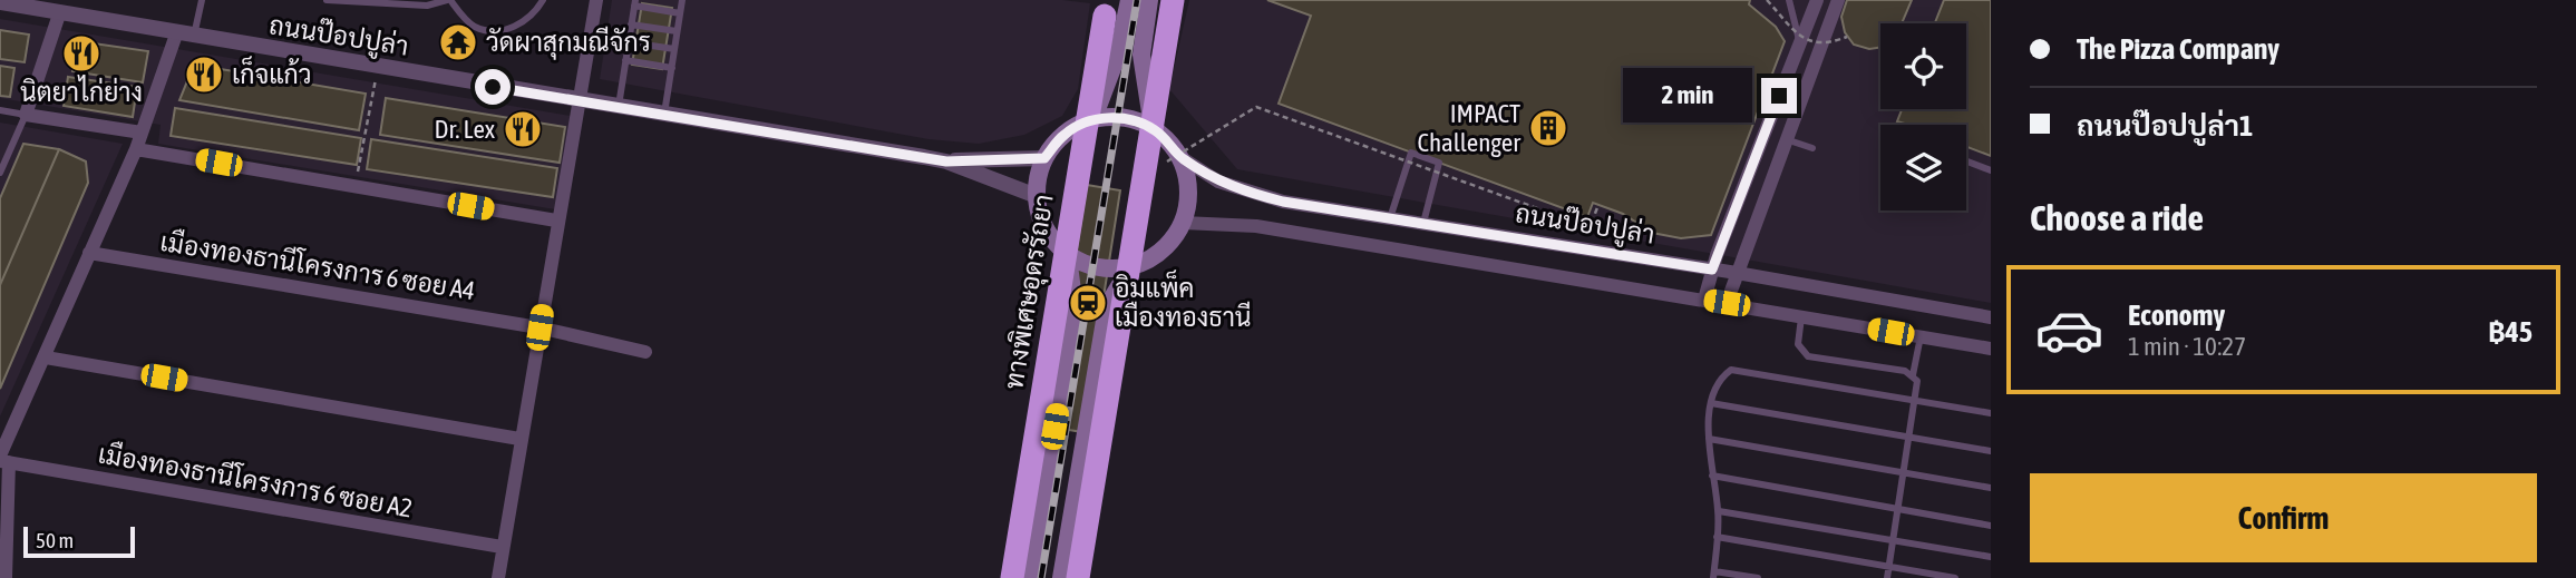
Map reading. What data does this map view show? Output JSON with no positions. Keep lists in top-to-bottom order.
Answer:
{
  "streets": {
    "highway": ["ทางพิเศษอุดรรัถยา"],
    "street": ["ถนนป๊อปปูล่า", "เมืองทองธานีโครงการ 6 ซอย A4", "เมืองทองธานีโครงการ 6 ซอย A2"]
  },
  "places": {
    "temple": ["วัดผาสุกมณีจักร"],
    "restaurant": ["นิตยาไก่ย่าง", "เก็จแก้ว", "Dr. Lex"],
    "building": ["IMPACT Challenger"],
    "station": ["อิมแพ็ค เมืองทองธานี"]
  },
  "scale_bar": "50 m",
  "page": {
    "banner": ["The Pizza Company", "ถนนป๊อปปูล่า1"],
    "bubble": "2 min",
    "heading": "Choose a ride",
    "list": [
      {
        "name": "Economy",
        "note": "1 min · 10:27",
        "value": "฿45"
      }
    ],
    "buttons": "Confirm",
    "scale": "50 m"
  }
}
